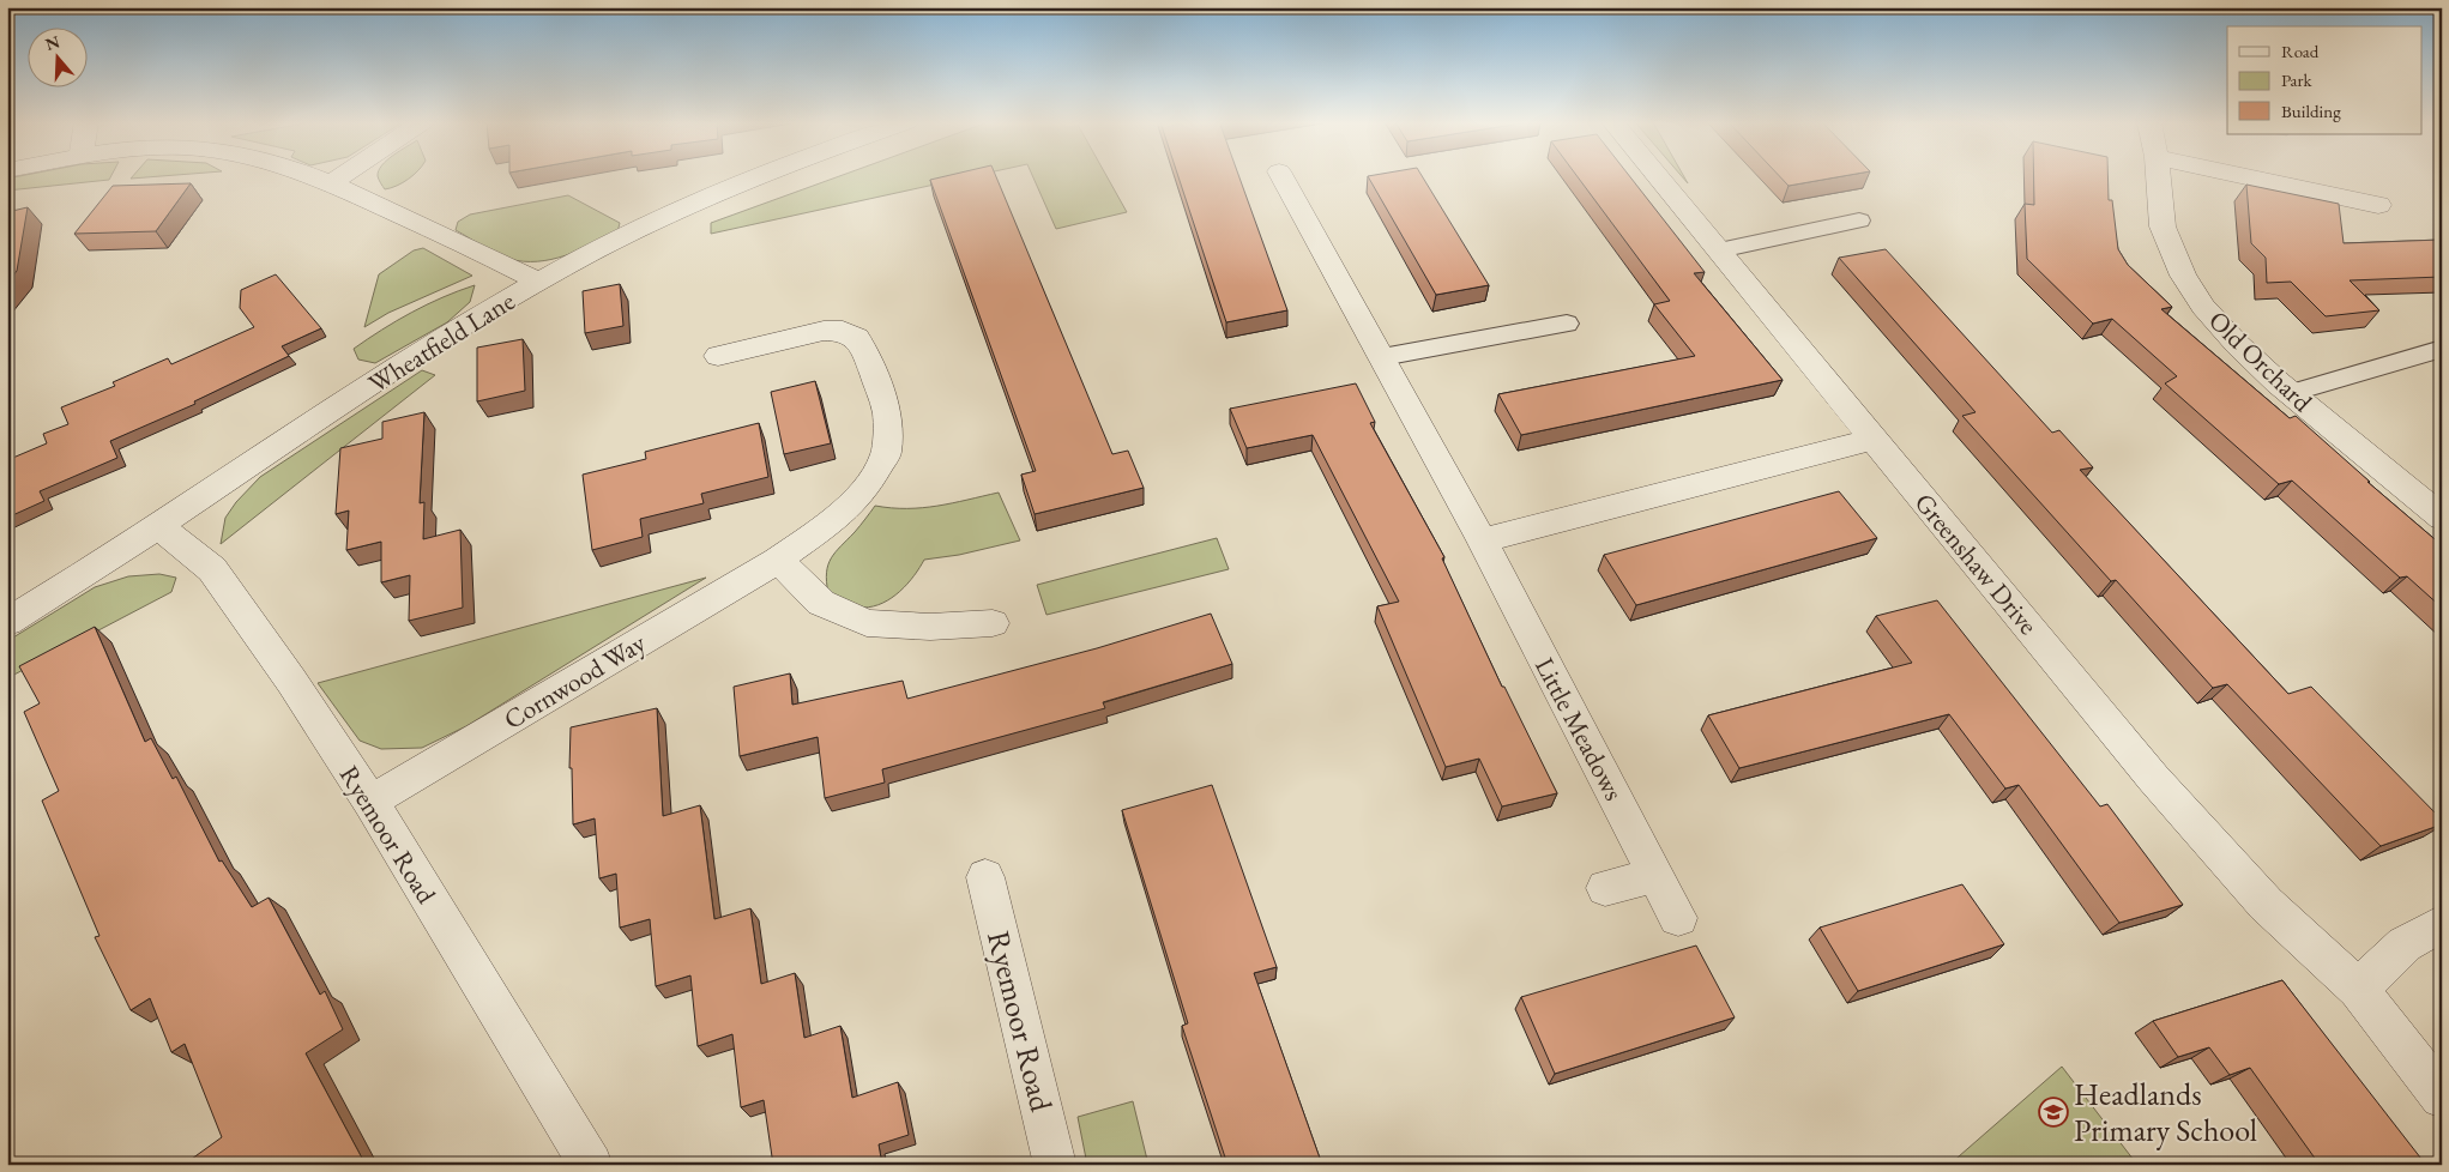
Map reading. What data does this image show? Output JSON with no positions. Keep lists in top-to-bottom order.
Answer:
{
  "streets": {
    "street": [
      "Wheatfield Lane",
      "Old Orchard",
      "Greenshaw Drive",
      "Cornwood Way",
      "Little Meadows",
      "Ryemoor Road"
    ]
  },
  "crossings": [
    ["Wheatfield Lane", "Ryemoor Road"],
    ["Cornwood Way", "Ryemoor Road"]
  ],
  "places": {
    "school or university": ["Headlands Primary School"]
  },
  "legend": ["Road", "Park", "Building"],
  "north": "top"
}
